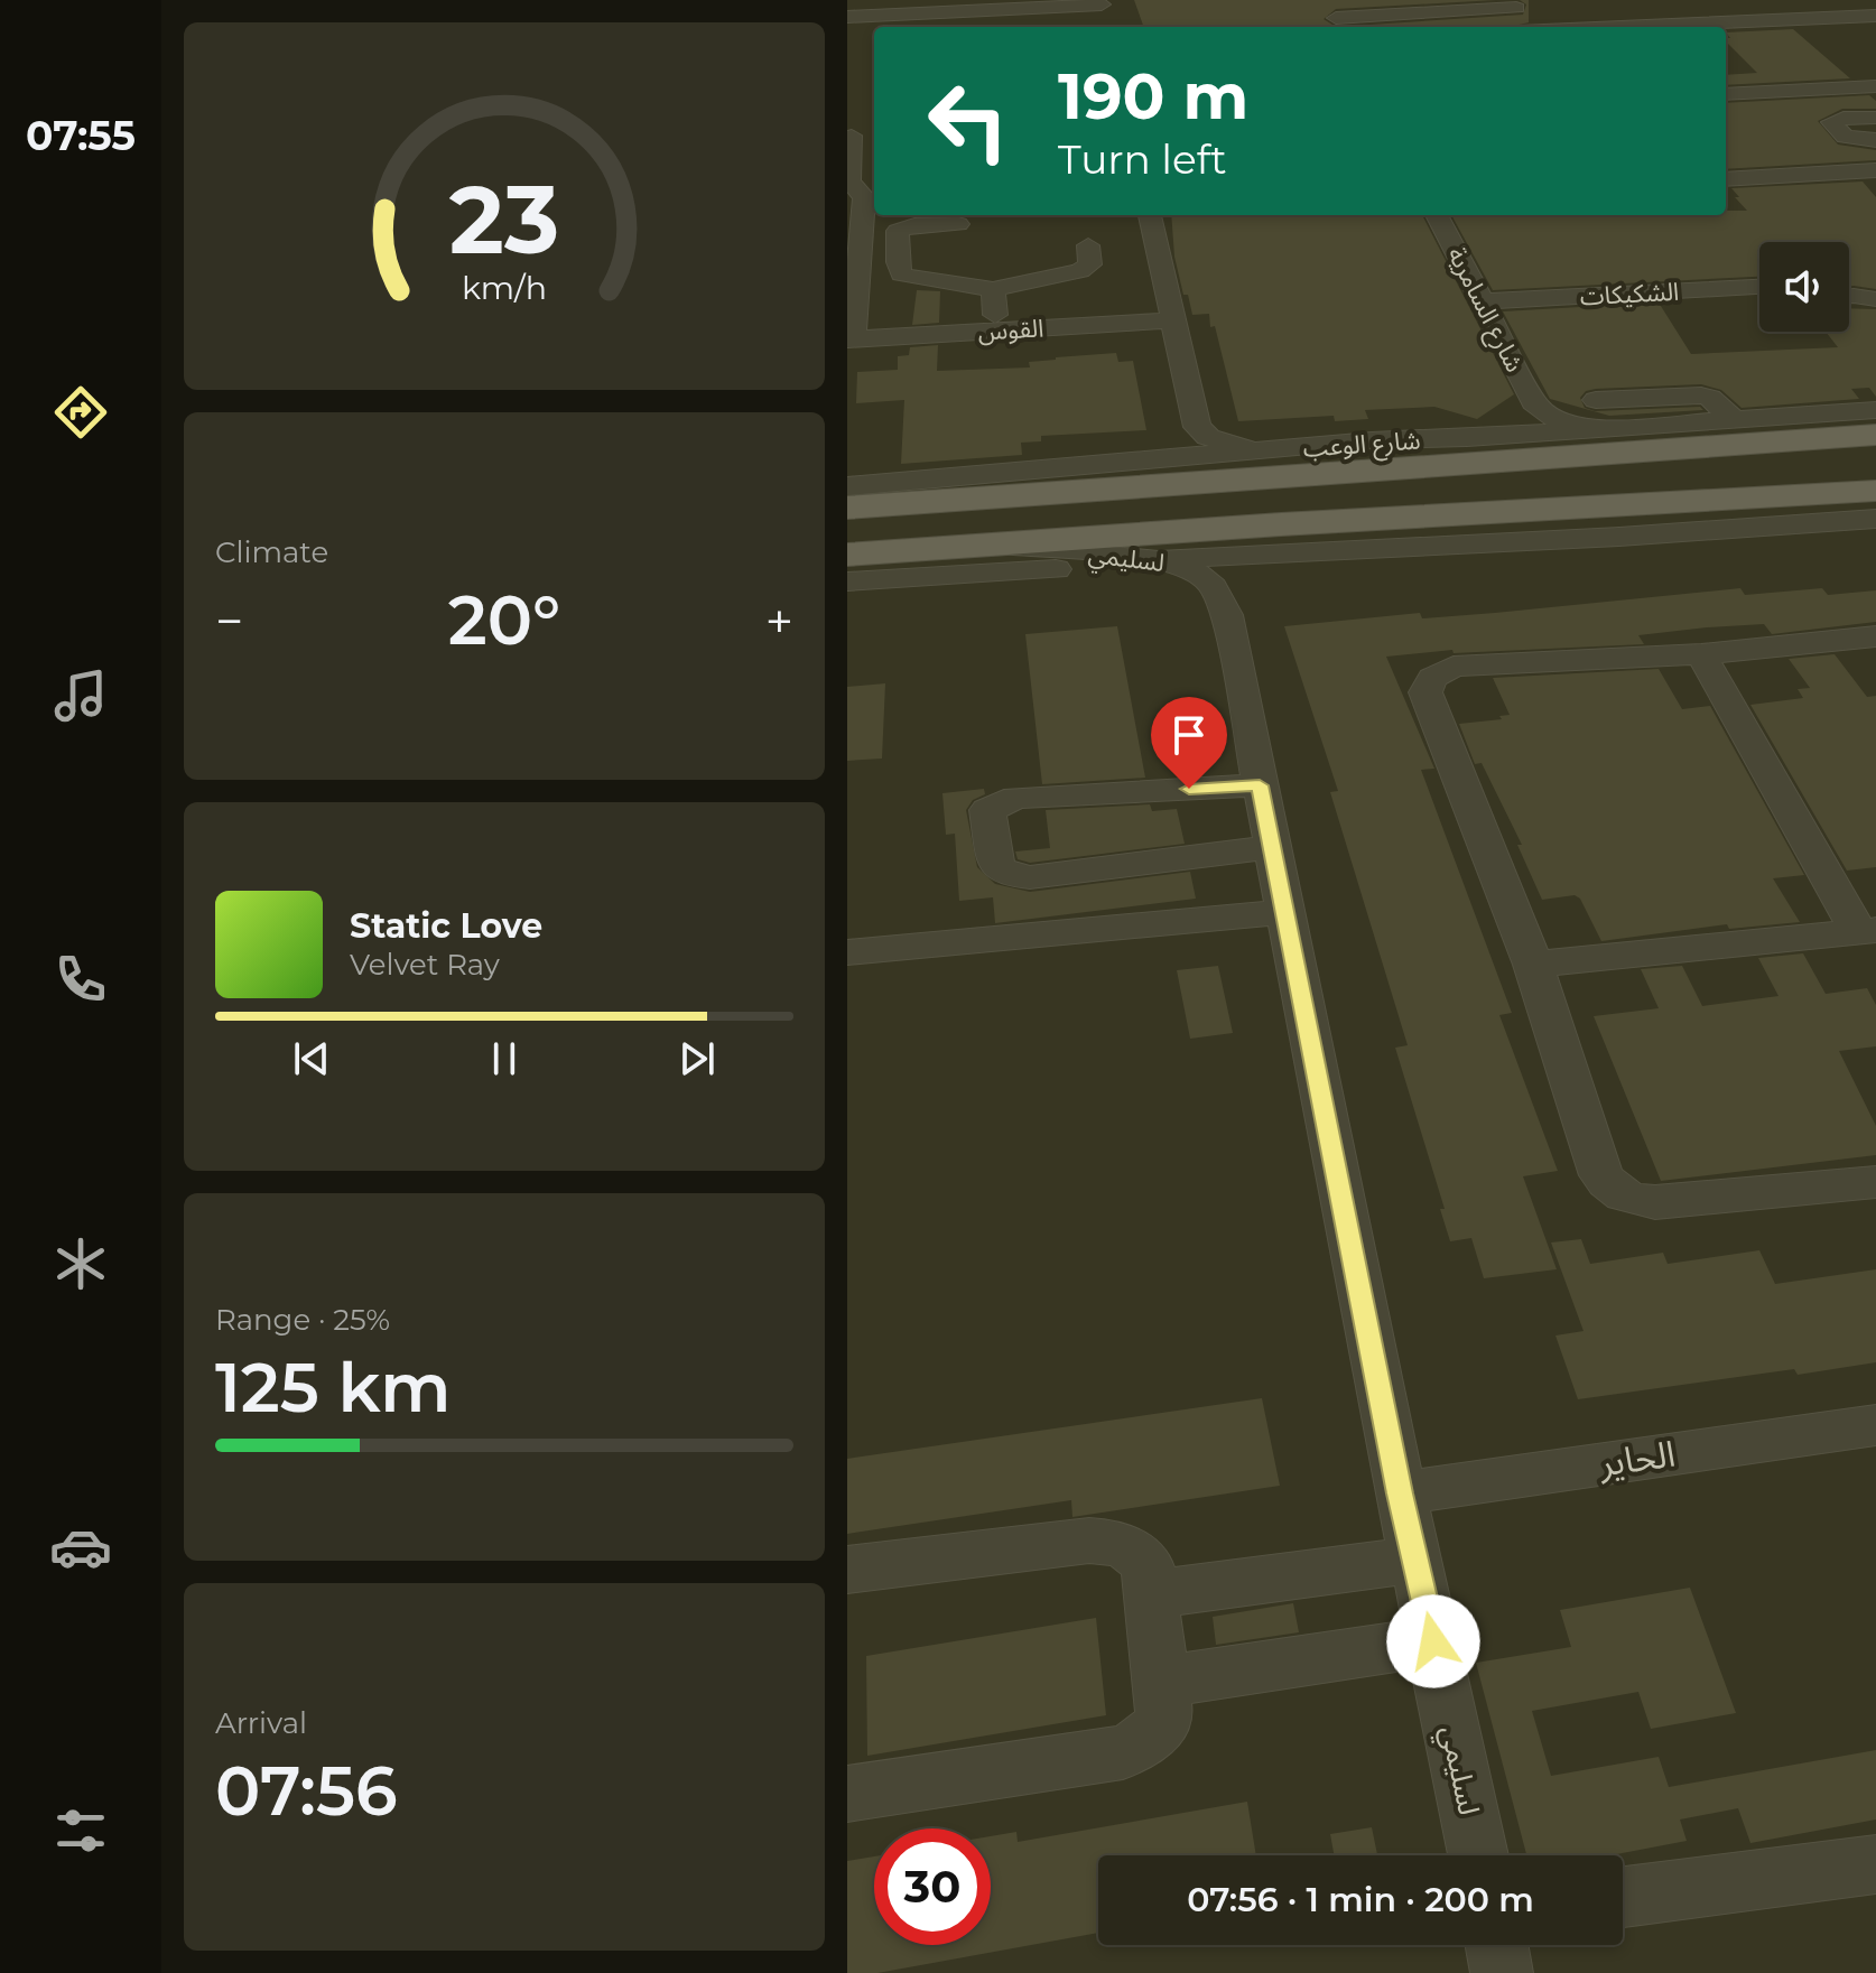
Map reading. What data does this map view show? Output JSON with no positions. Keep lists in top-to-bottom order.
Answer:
{
  "streets": {
    "main road": ["شارع الوعب"],
    "street": [
      "الشكيكات",
      "شارع السامرية",
      "القوس",
      "لسليمي",
      "الحاير"
    ]
  },
  "crossings": [
    ["الشكيكات", "شارع السامرية"],
    ["شارع السامرية", "شارع الوعب"],
    ["لسليمي", "الحاير"]
  ],
  "page": {
    "tabs": "07:55",
    "turn": ["190 m", "Turn left"],
    "tile": [
      "Climate",
      ["Range · 25%", "125 km"],
      ["Arrival", "07:56"]
    ],
    "heat": ["−", "20°", "+"],
    "song": ["Static Love", "Velvet Ray"],
    "limit": "30",
    "trip": "07:56 · 1 min · 200 m",
    "gauge": ["23", "km/h"]
  }
}
